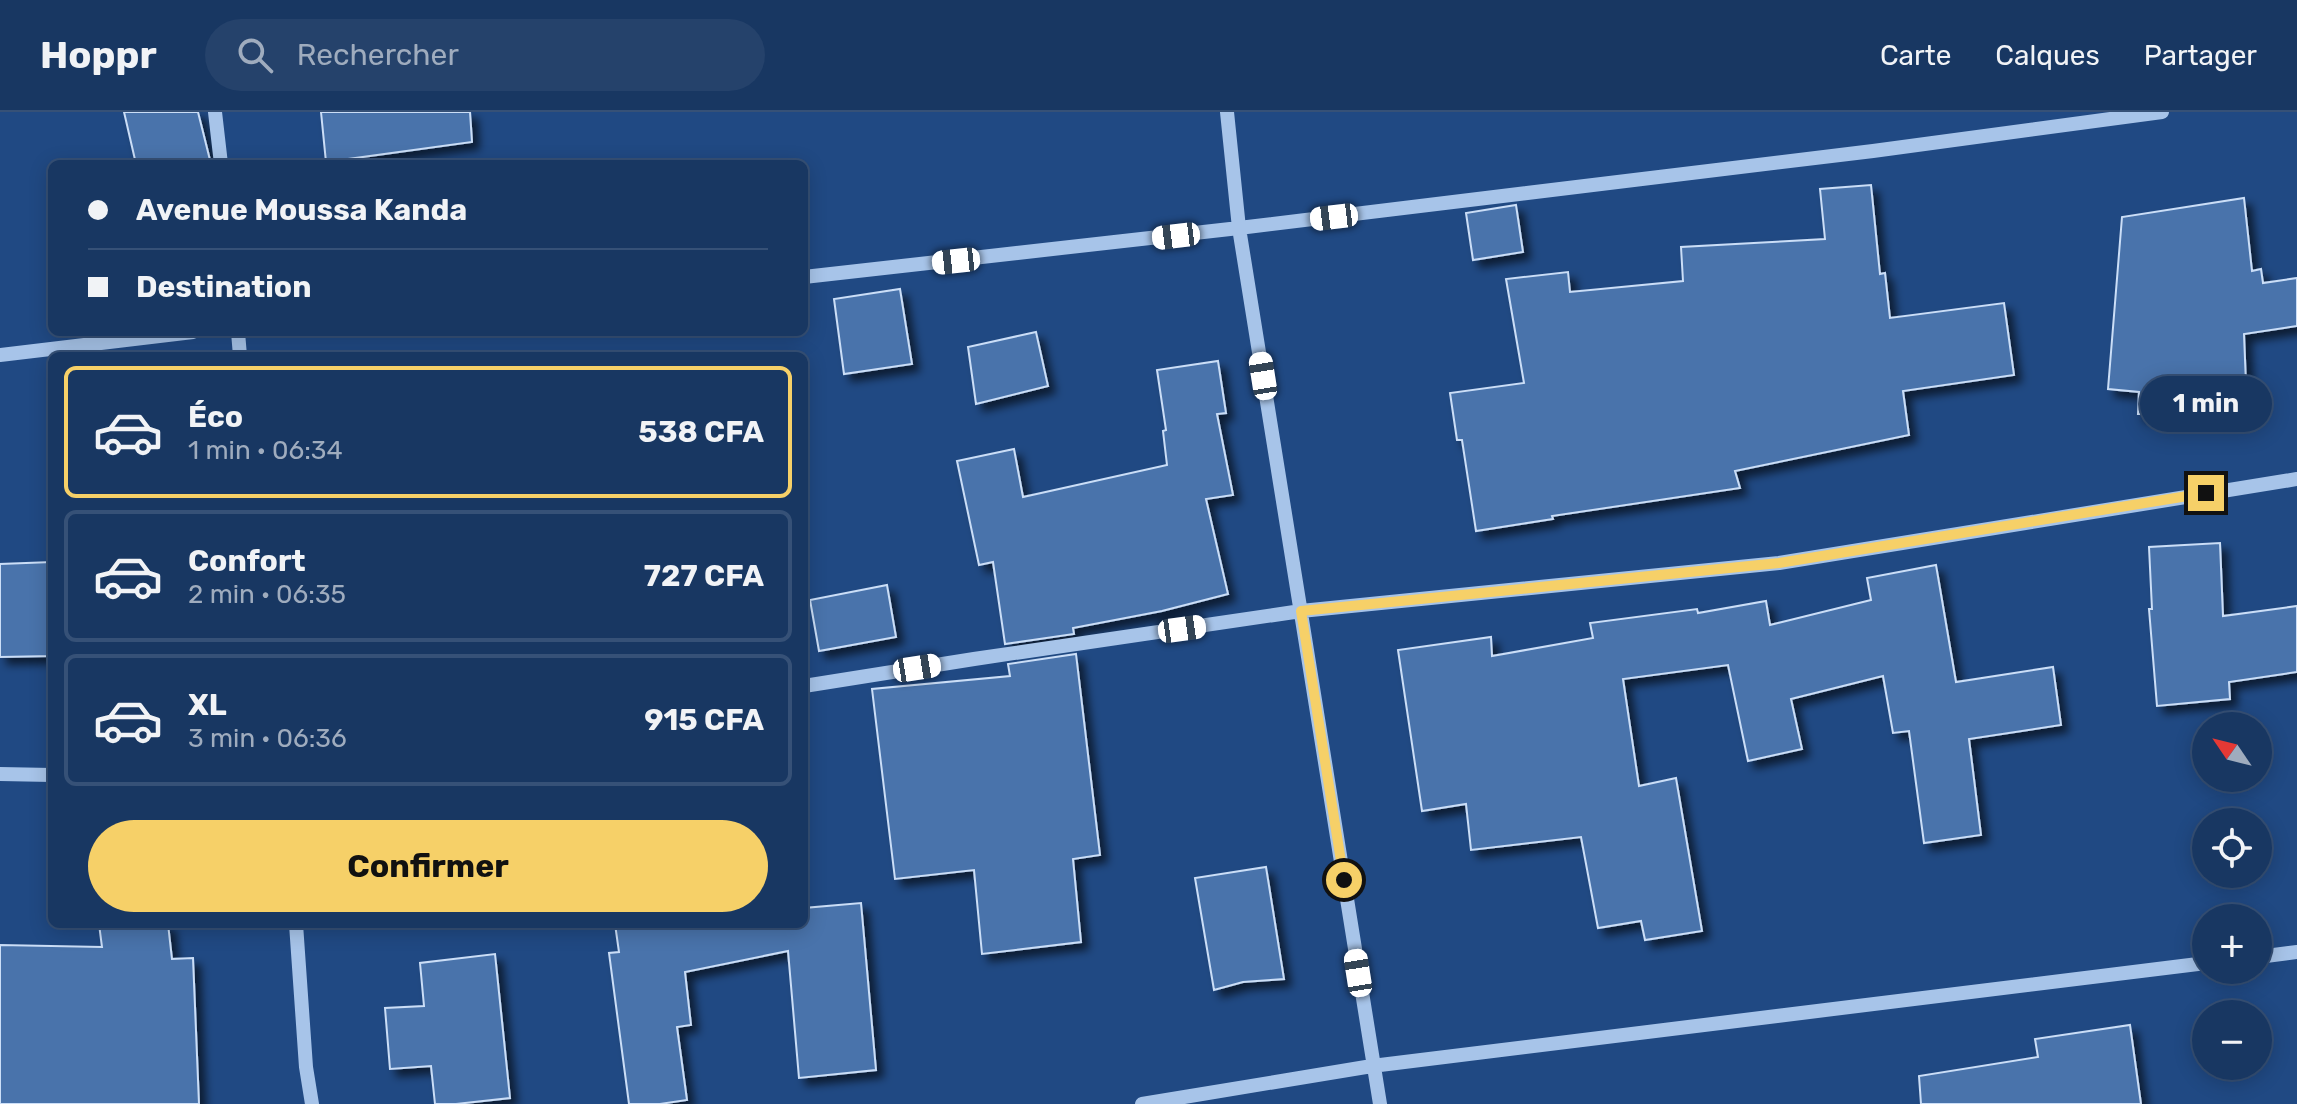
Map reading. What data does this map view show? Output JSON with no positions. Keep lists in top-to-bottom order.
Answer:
{
  "north": "top left",
  "page": {
    "header": "Hoppr",
    "search": "Rechercher",
    "nav": ["Carte", "Calques", "Partager"],
    "banner": ["Avenue Moussa Kanda", "Destination"],
    "list": [
      {
        "name": "Éco",
        "note": "1 min · 06:34",
        "value": "538 CFA"
      },
      {
        "name": "Confort",
        "note": "2 min · 06:35",
        "value": "727 CFA"
      },
      {
        "name": "XL",
        "note": "3 min · 06:36",
        "value": "915 CFA"
      }
    ],
    "bubble": "1 min",
    "map_buttons": ["+", "−"],
    "buttons": "Confirmer"
  }
}
